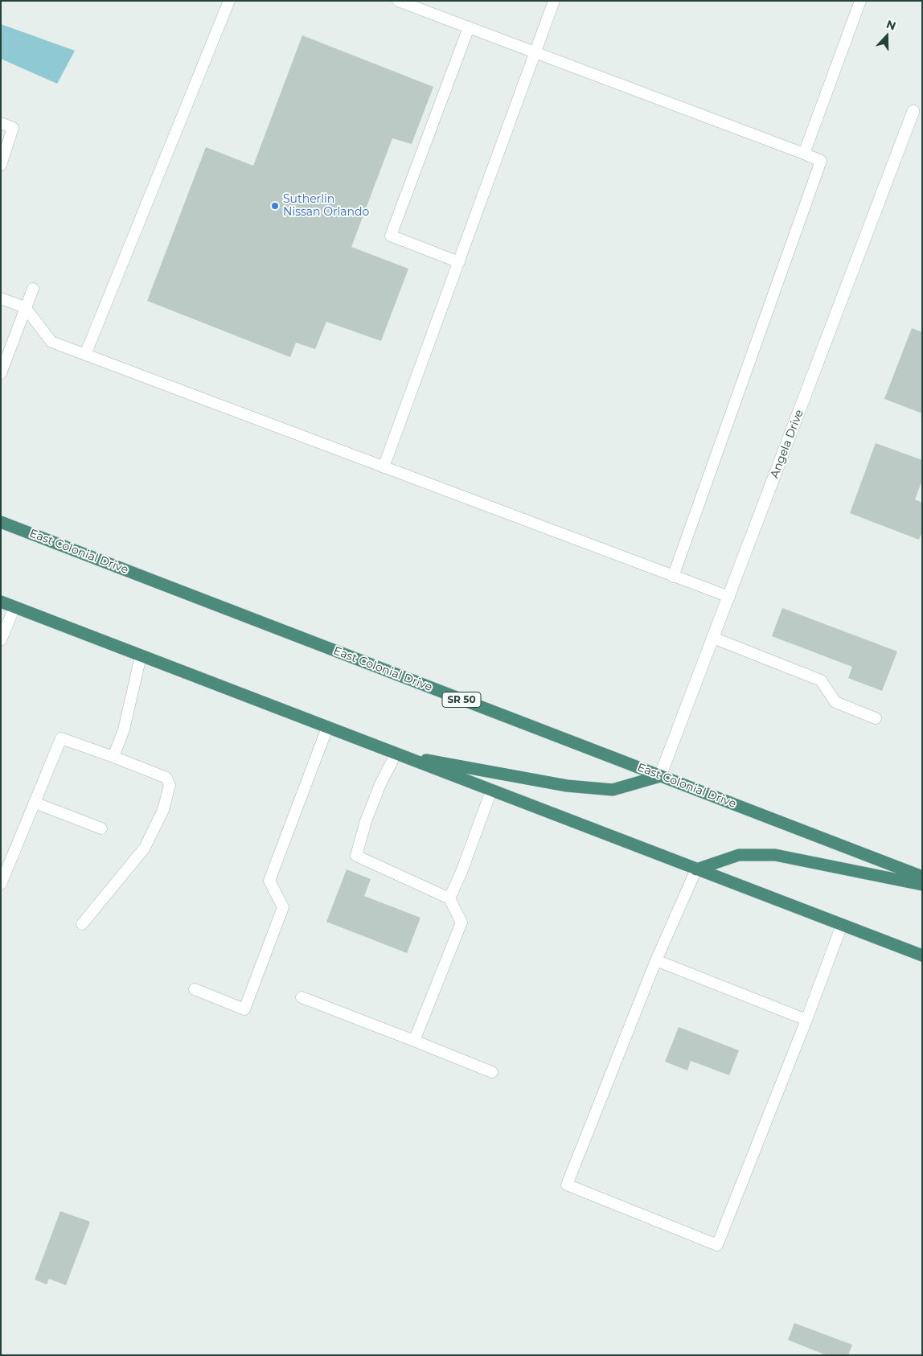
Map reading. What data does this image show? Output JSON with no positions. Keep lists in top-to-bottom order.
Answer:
{
  "streets": {
    "highway": ["East Colonial Drive", "SR 50"],
    "street": ["Angela Drive"]
  },
  "crossings": [
    ["Angela Drive", "East Colonial Drive"]
  ],
  "places": ["Sutherlin Nissan Orlando"],
  "north": "top"
}
